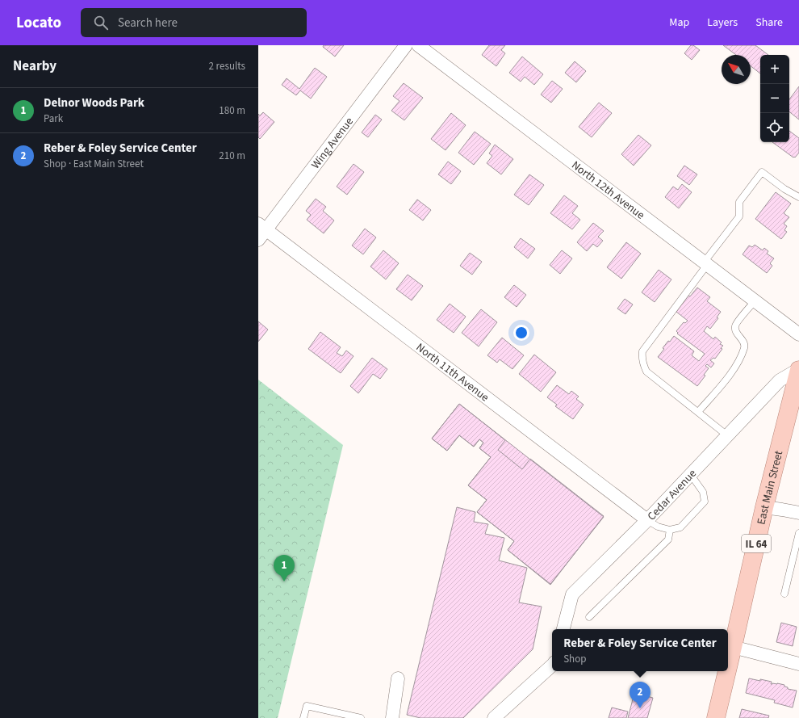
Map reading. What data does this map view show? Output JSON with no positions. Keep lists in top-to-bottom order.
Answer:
{
  "streets": {
    "main road": ["East Main Street", "IL 64"],
    "street": [
      "Wing Avenue",
      "North 12th Avenue",
      "North 11th Avenue",
      "Cedar Avenue"
    ]
  },
  "crossings": [
    ["Wing Avenue", "North 11th Avenue"],
    ["North 11th Avenue", "Cedar Avenue"],
    ["East Main Street", "Cedar Avenue"]
  ],
  "north": "top left",
  "page": {
    "header": "Locato",
    "search": "Search here",
    "nav": ["Map", "Layers", "Share"],
    "heading": ["Nearby", "2 results"],
    "map_buttons": ["+", "−"],
    "list": [
      {
        "mark": "1",
        "name": "Delnor Woods Park",
        "note": "Park",
        "value": "180 m"
      },
      {
        "mark": "2",
        "name": "Reber & Foley Service Center",
        "note": "Shop · East Main Street",
        "value": "210 m"
      }
    ],
    "pins": ["1", "2"],
    "popup": ["Reber & Foley Service Center", "Shop"]
  }
}
